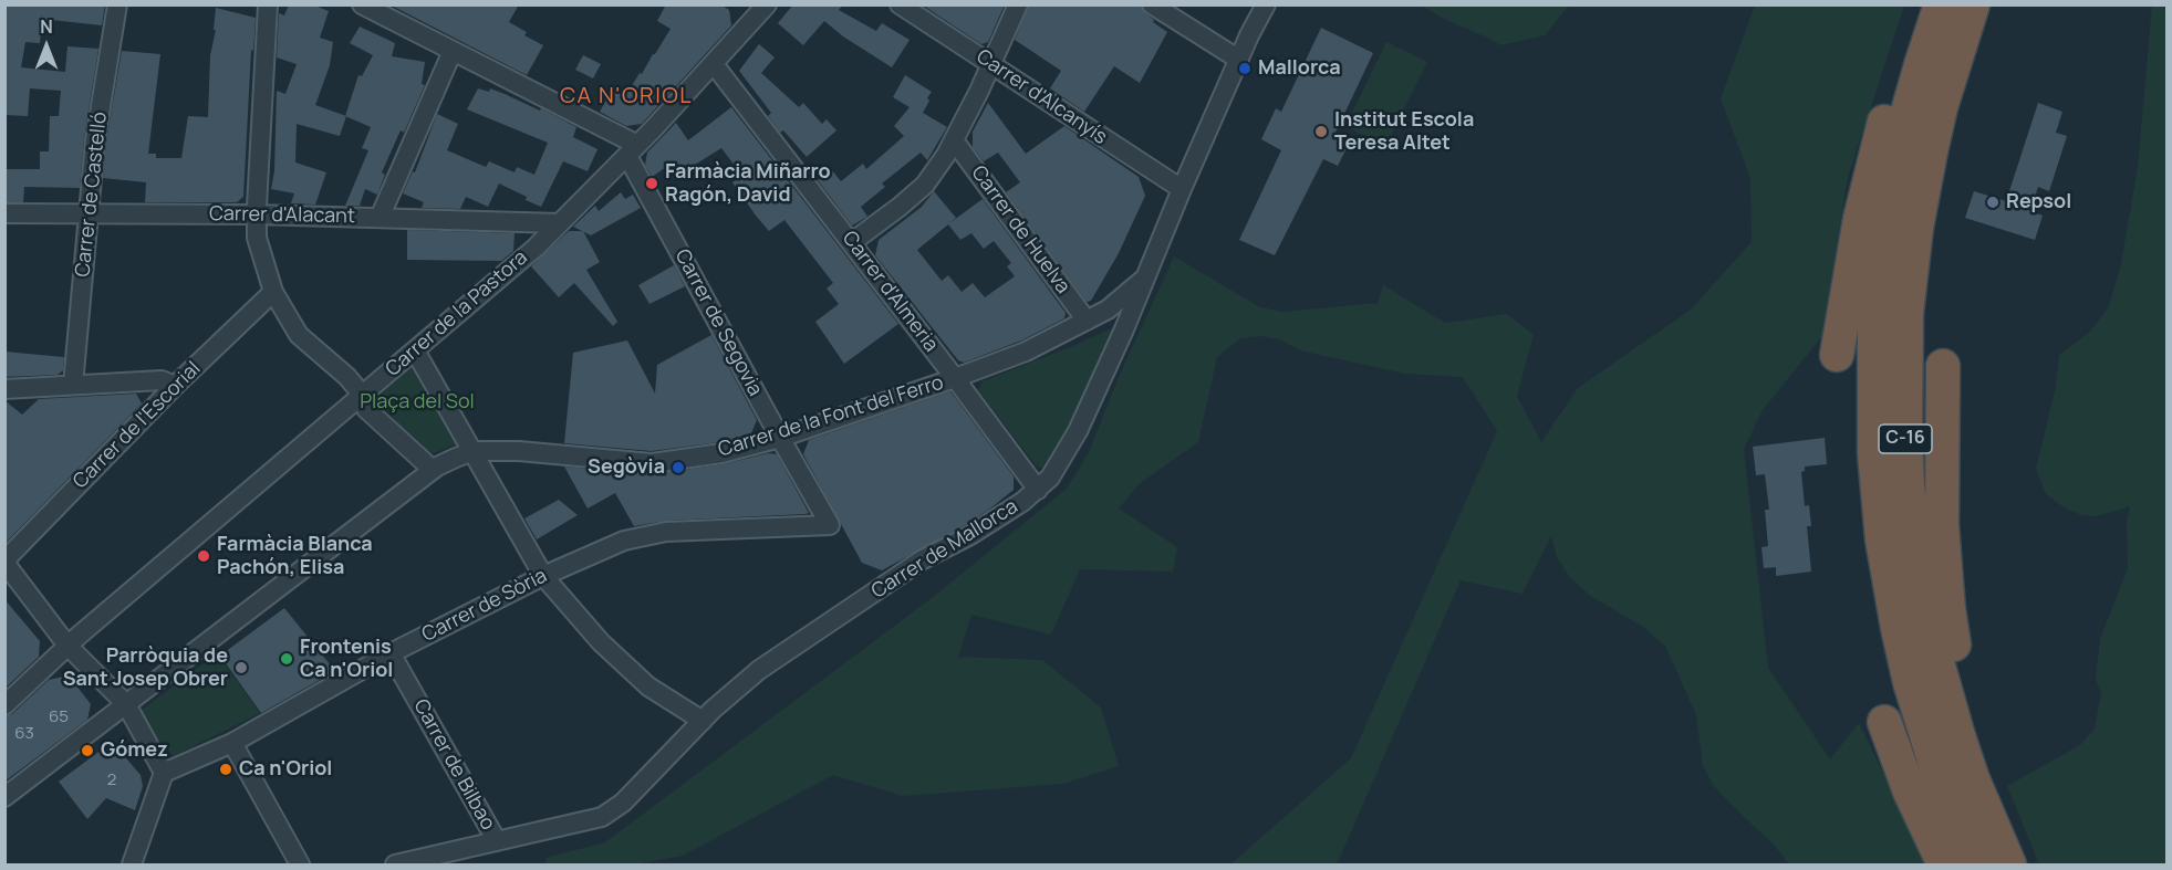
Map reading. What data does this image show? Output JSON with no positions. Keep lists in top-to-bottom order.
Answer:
{
  "streets": {
    "highway": ["C-16"],
    "street": [
      "Carrer d'Alcanyís",
      "Carrer de Castelló",
      "Carrer d'Alacant",
      "Carrer de Huelva",
      "Carrer d'Almeria",
      "Carrer de la Pastora",
      "Carrer de Segovia",
      "Carrer de la Font del Ferro",
      "Carrer de l'Escorial",
      "Carrer de Mallorca",
      "Carrer de Sòria",
      "Carrer de Bilbao"
    ]
  },
  "crossings": [
    ["Carrer d'Alcanyís", "Carrer de Mallorca"],
    ["Carrer de Castelló", "Carrer d'Alacant"],
    ["Carrer d'Alacant", "Carrer de la Pastora"],
    ["Carrer de Huelva", "Carrer de la Font del Ferro"],
    ["Carrer d'Almeria", "Carrer de la Pastora"],
    ["Carrer d'Almeria", "Carrer de la Font del Ferro"],
    ["Carrer d'Almeria", "Carrer de Mallorca"],
    ["Carrer de la Pastora", "Carrer de Segovia"],
    ["Carrer de Segovia", "Carrer de la Font del Ferro"],
    ["Carrer de Segovia", "Carrer de Sòria"],
    ["Carrer de la Font del Ferro", "Carrer de Mallorca"],
    ["Carrer de Mallorca", "Carrer de Bilbao"],
    ["Carrer de Sòria", "Carrer de Bilbao"]
  ],
  "districts": ["CA N'ORIOL"],
  "parks": ["Plaça del Sol"],
  "places": [
    "Mallorca",
    "Institut Escola Teresa Altet",
    "Farmàcia Miñarro Ragón, David",
    "Repsol",
    "Segòvia",
    "Farmàcia Blanca Pachón, Elisa",
    "Frontenis Ca n'Oriol",
    "Parròquia de Sant Josep Obrer",
    "Gómez",
    "Ca n'Oriol"
  ],
  "house_numbers": ["65", "63", "2"],
  "north": "top"
}
